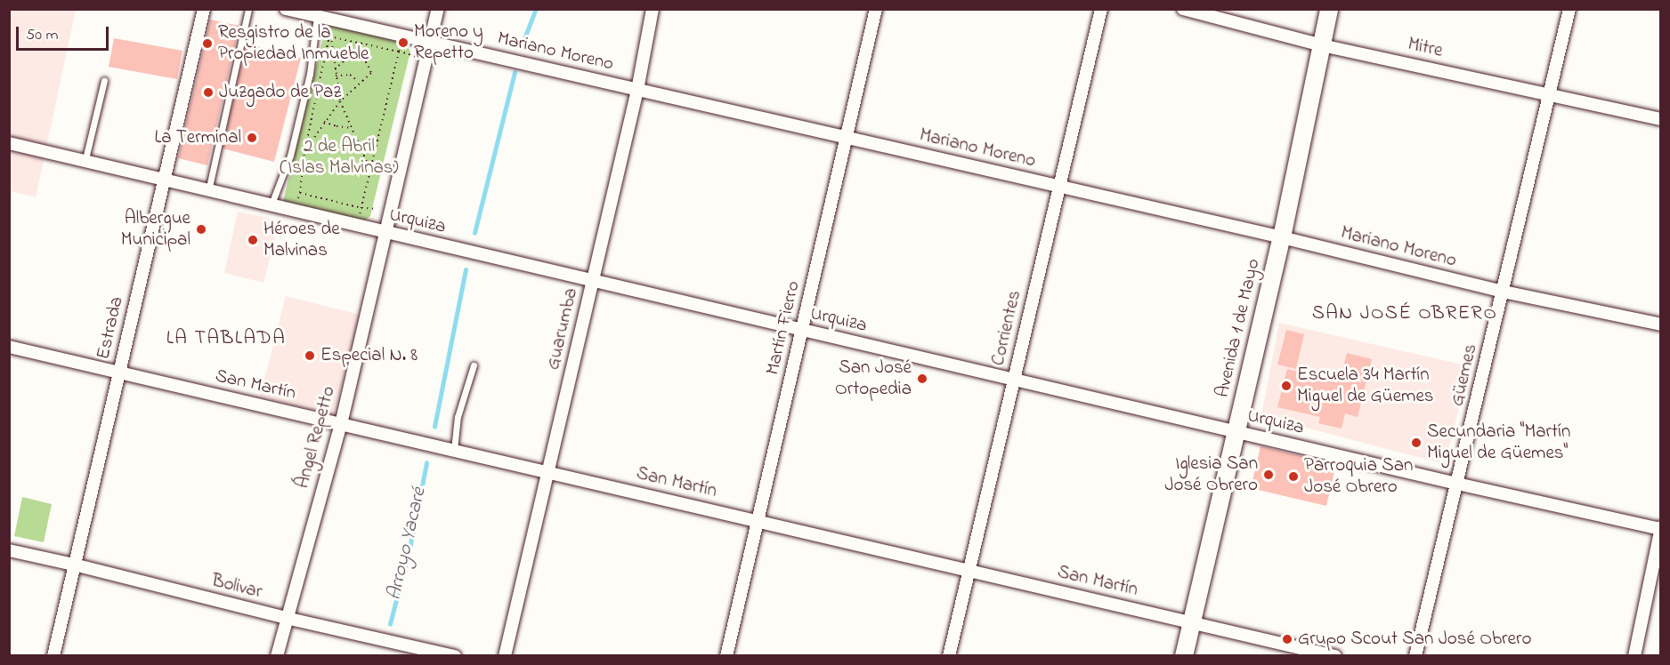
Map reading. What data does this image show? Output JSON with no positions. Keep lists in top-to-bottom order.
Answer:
{
  "streets": {
    "main road": ["Avenida 1 de Mayo"],
    "street": [
      "Mitre",
      "Mariano Moreno",
      "Urquiza",
      "Estrada",
      "Martín Fierro",
      "Corrientes",
      "Guarumba",
      "Güemes",
      "San Martín",
      "Ángel Repetto",
      "Bolivar"
    ]
  },
  "crossings": [
    ["Mitre", "Avenida 1 de Mayo"],
    ["Mitre", "Güemes"],
    ["Mariano Moreno", "Martín Fierro"],
    ["Mariano Moreno", "Corrientes"],
    ["Mariano Moreno", "Avenida 1 de Mayo"],
    ["Mariano Moreno", "Guarumba"],
    ["Mariano Moreno", "Güemes"],
    ["Mariano Moreno", "Ángel Repetto"],
    ["Urquiza", "Estrada"],
    ["Urquiza", "Martín Fierro"],
    ["Urquiza", "Corrientes"],
    ["Urquiza", "Avenida 1 de Mayo"],
    ["Urquiza", "Guarumba"],
    ["Urquiza", "Güemes"],
    ["Urquiza", "Ángel Repetto"],
    ["Estrada", "San Martín"],
    ["Estrada", "Bolivar"],
    ["Martín Fierro", "San Martín"],
    ["Corrientes", "San Martín"],
    ["Avenida 1 de Mayo", "San Martín"],
    ["Guarumba", "San Martín"],
    ["San Martín", "Ángel Repetto"],
    ["Ángel Repetto", "Bolivar"]
  ],
  "districts": ["SAN JOSÉ OBRERO", "LA TABLADA"],
  "water": ["Arroyo Yacaré"],
  "parks": ["2 de Abril (Islas Malvinas)"],
  "places": [
    "Moreno y Repetto",
    "Resgistro de la Propiedad Inmueble",
    "Juzgado de Paz",
    "La Terminal",
    "Albergue Municipal",
    "Héroes de Malvinas",
    "Especial N. 8",
    "San José Ortopedia",
    "Escuela 34 Martín Miguel de Güemes",
    "Secundaria \"Martín Miguel de Güemes\"",
    "Iglesia San José Obrero",
    "Parroquia San José Obrero",
    "Grupo Scout San José Obrero"
  ],
  "scale_bar": "50 m"
}
